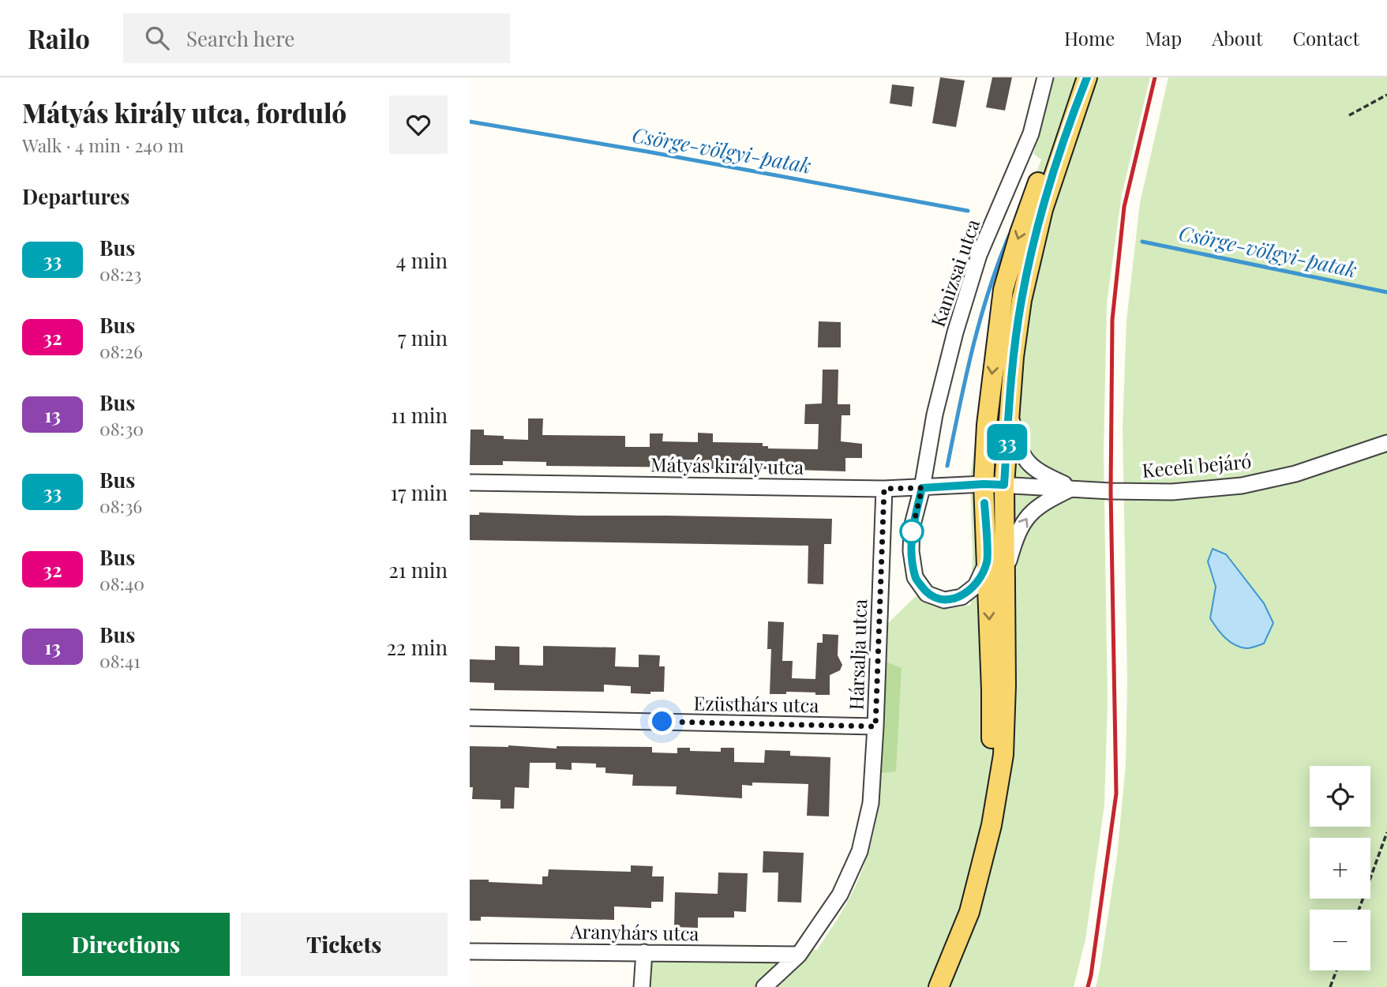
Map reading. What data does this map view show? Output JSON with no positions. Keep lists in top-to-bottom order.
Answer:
{
  "streets": {
    "street": [
      "Kanizsai utca",
      "Mátyás király utca",
      "Keceli bejáró",
      "Hársalja utca",
      "Ezüsthárs utca",
      "Aranyhárs utca"
    ]
  },
  "crossings": [
    ["Kanizsai utca", "Mátyás király utca"],
    ["Mátyás király utca", "Keceli bejáró"],
    ["Mátyás király utca", "Hársalja utca"],
    ["Hársalja utca", "Ezüsthárs utca"],
    ["Hársalja utca", "Aranyhárs utca"]
  ],
  "water": ["Csörge-völgyi-patak"],
  "lines": ["bus line 33"],
  "page": {
    "header": "Railo",
    "search": "Search here",
    "nav": [
      "Home",
      "Map",
      "About",
      "Contact"
    ],
    "heading": [
      ["Mátyás király utca, forduló", "Walk · 4 min · 240 m"],
      "Departures"
    ],
    "on_map": "33",
    "list": [
      {
        "mark": "33",
        "name": "Bus",
        "note": "08:23",
        "value": "4 min"
      },
      {
        "mark": "32",
        "name": "Bus",
        "note": "08:26",
        "value": "7 min"
      },
      {
        "mark": "13",
        "name": "Bus",
        "note": "08:30",
        "value": "11 min"
      },
      {
        "mark": "33",
        "name": "Bus",
        "note": "08:36",
        "value": "17 min"
      },
      {
        "mark": "32",
        "name": "Bus",
        "note": "08:40",
        "value": "21 min"
      },
      {
        "mark": "13",
        "name": "Bus",
        "note": "08:41",
        "value": "22 min"
      }
    ],
    "map_buttons": ["+", "−"],
    "buttons": ["Directions", "Tickets"]
  }
}
